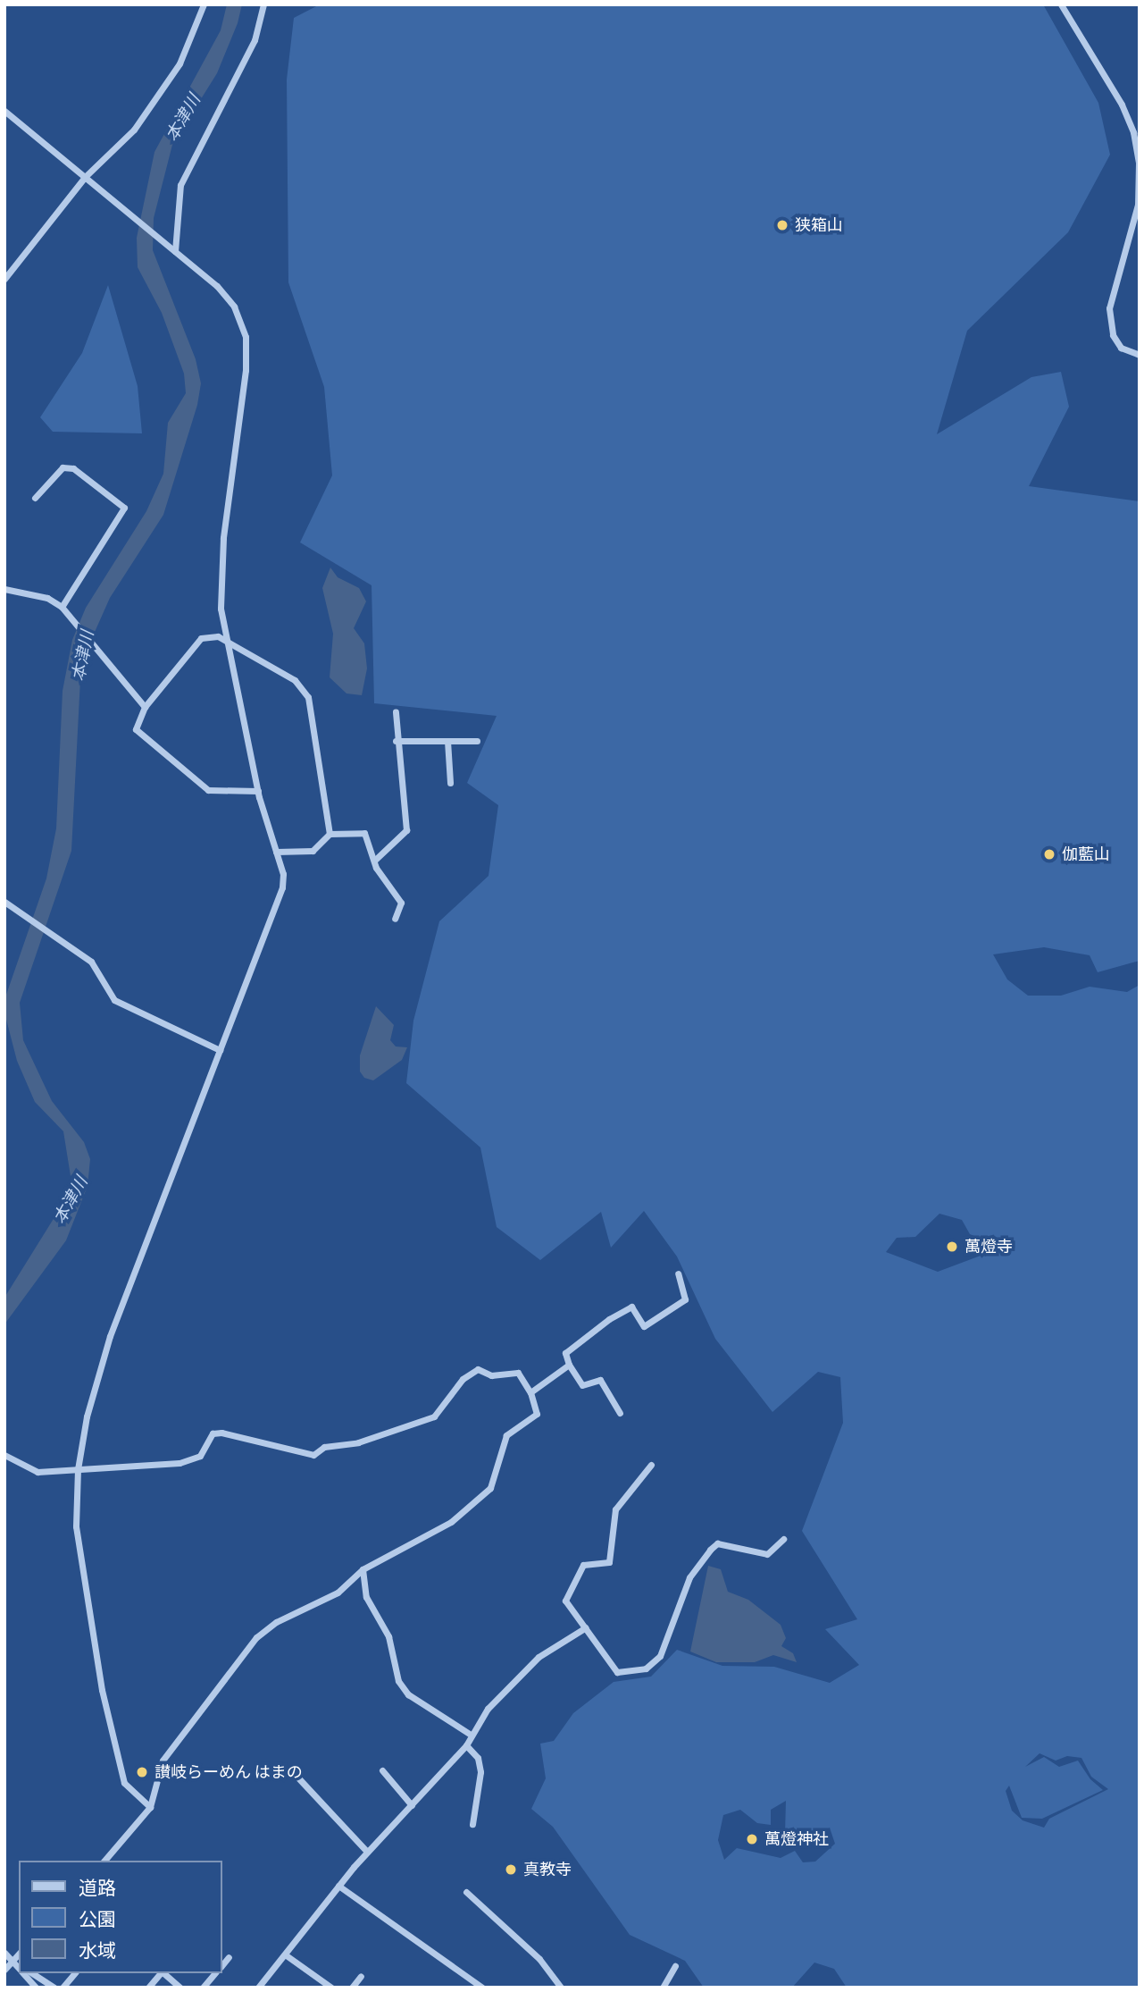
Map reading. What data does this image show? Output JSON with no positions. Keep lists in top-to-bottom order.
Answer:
{
  "water": ["本津川"],
  "places": [
    "狭箱山",
    "伽藍山",
    "萬燈寺",
    "讃岐らーめん はまの",
    "萬燈神社",
    "真教寺"
  ],
  "legend": ["道路", "公園", "水域"]
}
